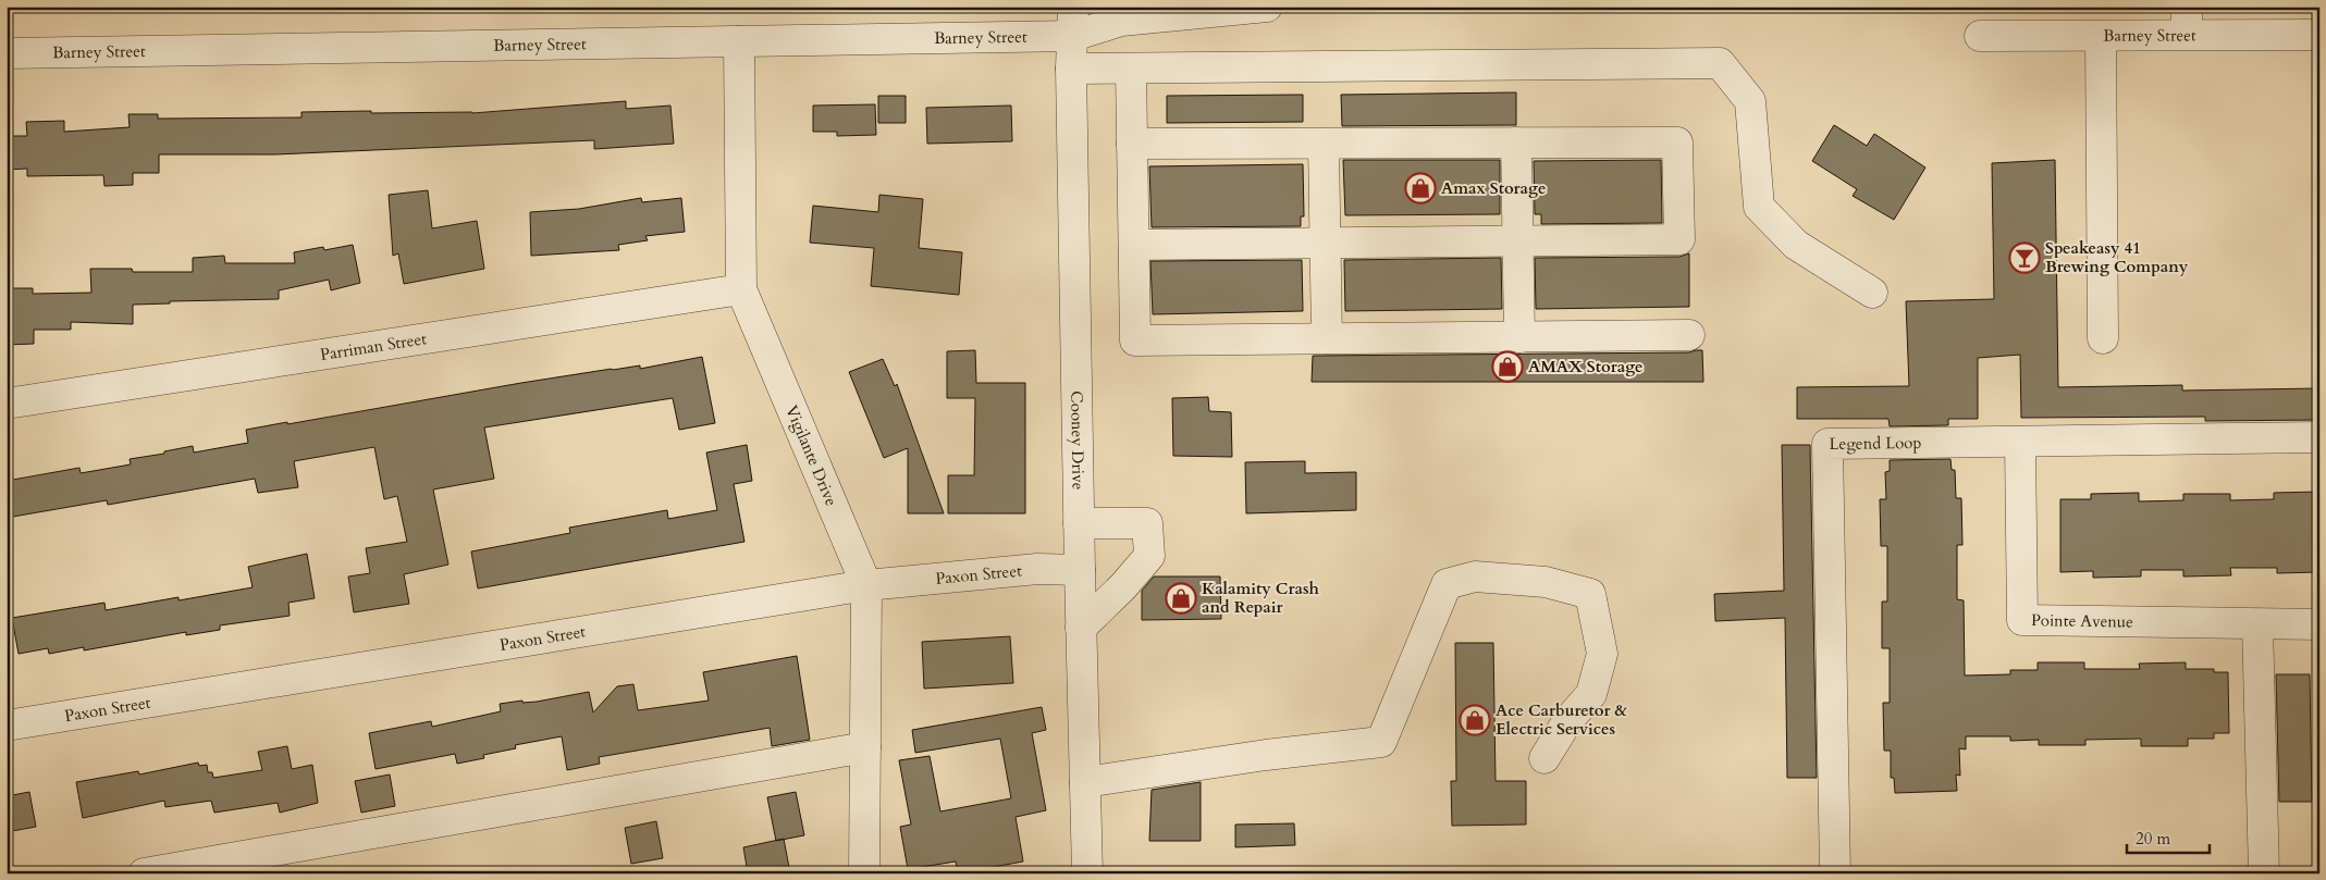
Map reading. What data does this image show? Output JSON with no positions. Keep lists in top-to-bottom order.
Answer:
{
  "streets": {
    "street": [
      "Barney Street",
      "Parriman Street",
      "Cooney Drive",
      "Legend Loop",
      "Vigilante Drive",
      "Paxon Street",
      "Pointe Avenue"
    ]
  },
  "crossings": [
    ["Barney Street", "Cooney Drive"],
    ["Barney Street", "Vigilante Drive"],
    ["Parriman Street", "Vigilante Drive"],
    ["Cooney Drive", "Paxon Street"],
    ["Legend Loop", "Pointe Avenue"],
    ["Vigilante Drive", "Paxon Street"]
  ],
  "places": {
    "shop": [
      "Amax Storage",
      "AMAX Storage",
      "Kalamity Crash and Repair",
      "Ace Carburetor & Electric Services"
    ],
    "bar": ["Speakeasy 41 Brewing Company"]
  },
  "scale_bar": "20 m"
}
